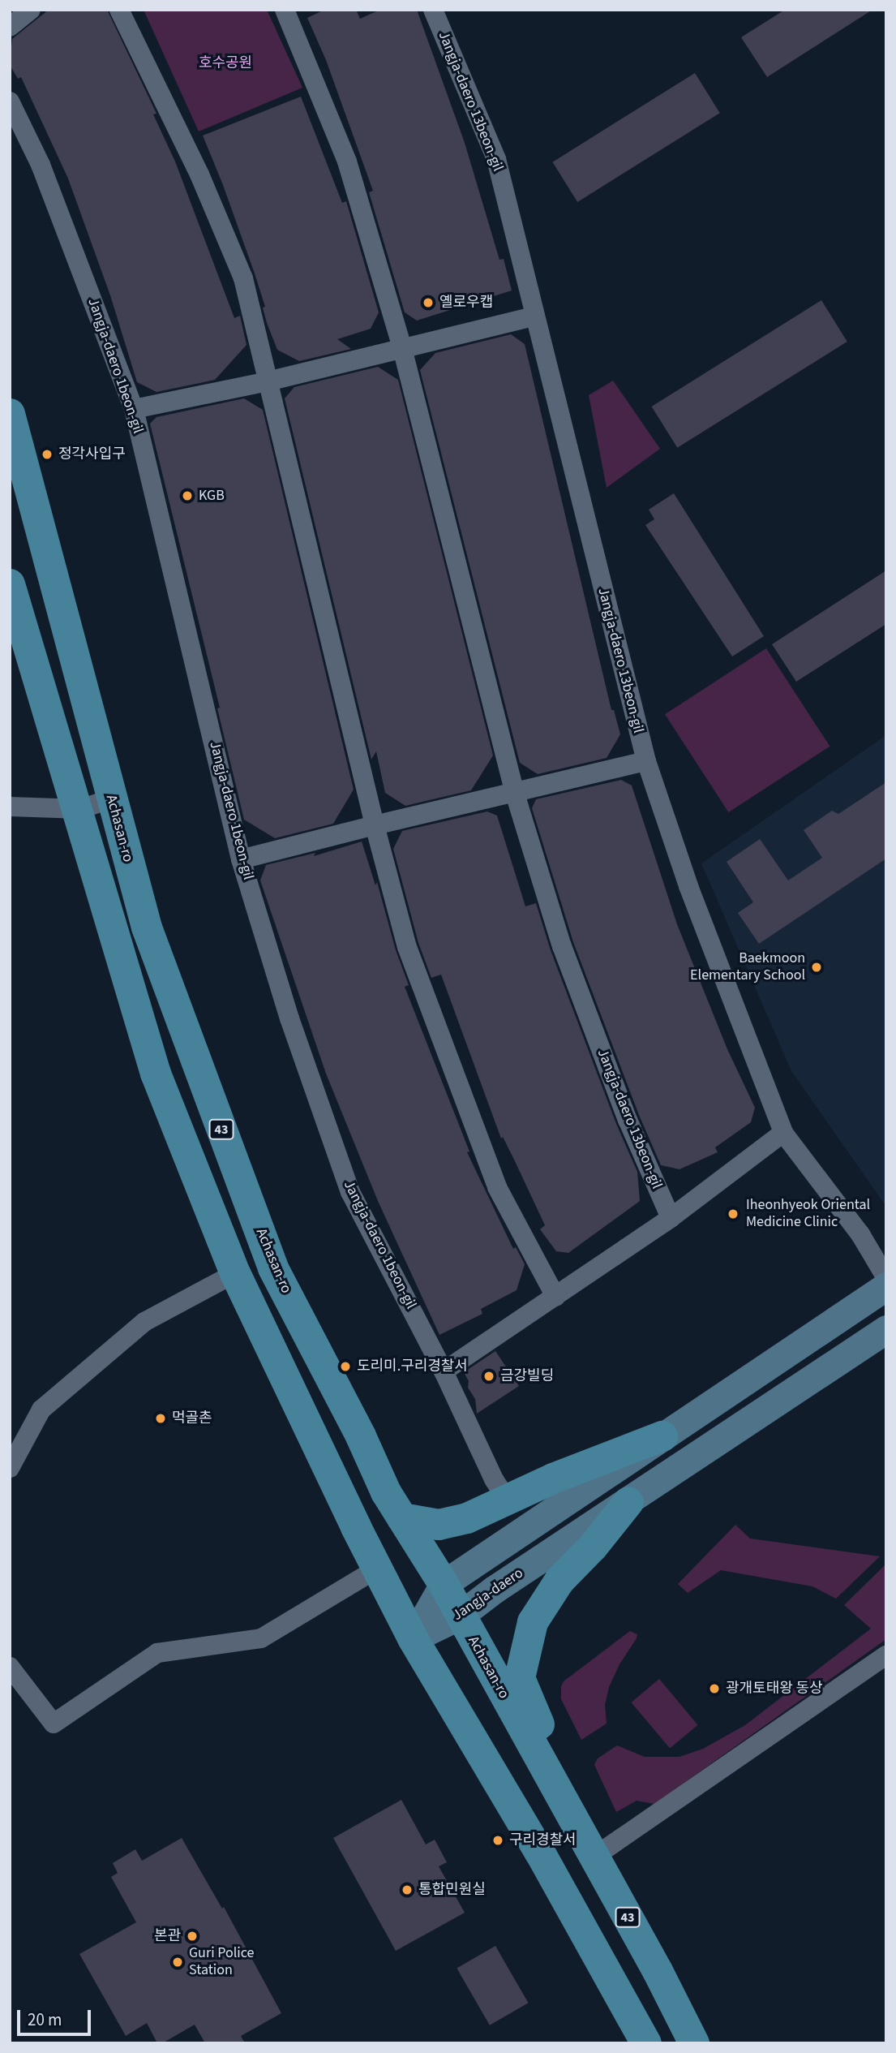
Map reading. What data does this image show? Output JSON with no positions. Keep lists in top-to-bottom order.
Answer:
{
  "streets": {
    "main road": ["Achasan-ro", "43"],
    "street": ["Jangja-daero 13beon-gil", "Jangja-daero 1beon-gil", "Jangja-daero"]
  },
  "crossings": [
    ["Achasan-ro", "Jangja-daero"]
  ],
  "parks": ["호수공원"],
  "places": [
    "옐로우캡",
    "정각사입구",
    "KGB",
    "Baekmoon Elementary School",
    "Iheonhyeok Oriental Medicine Clinic",
    "도리미.구리경찰서",
    "금강빌딩",
    "먹골촌",
    "광개토태왕 동상",
    "구리경찰서",
    "통합민원실",
    "본관",
    "Guri Police Station"
  ],
  "scale_bar": "20 m"
}
